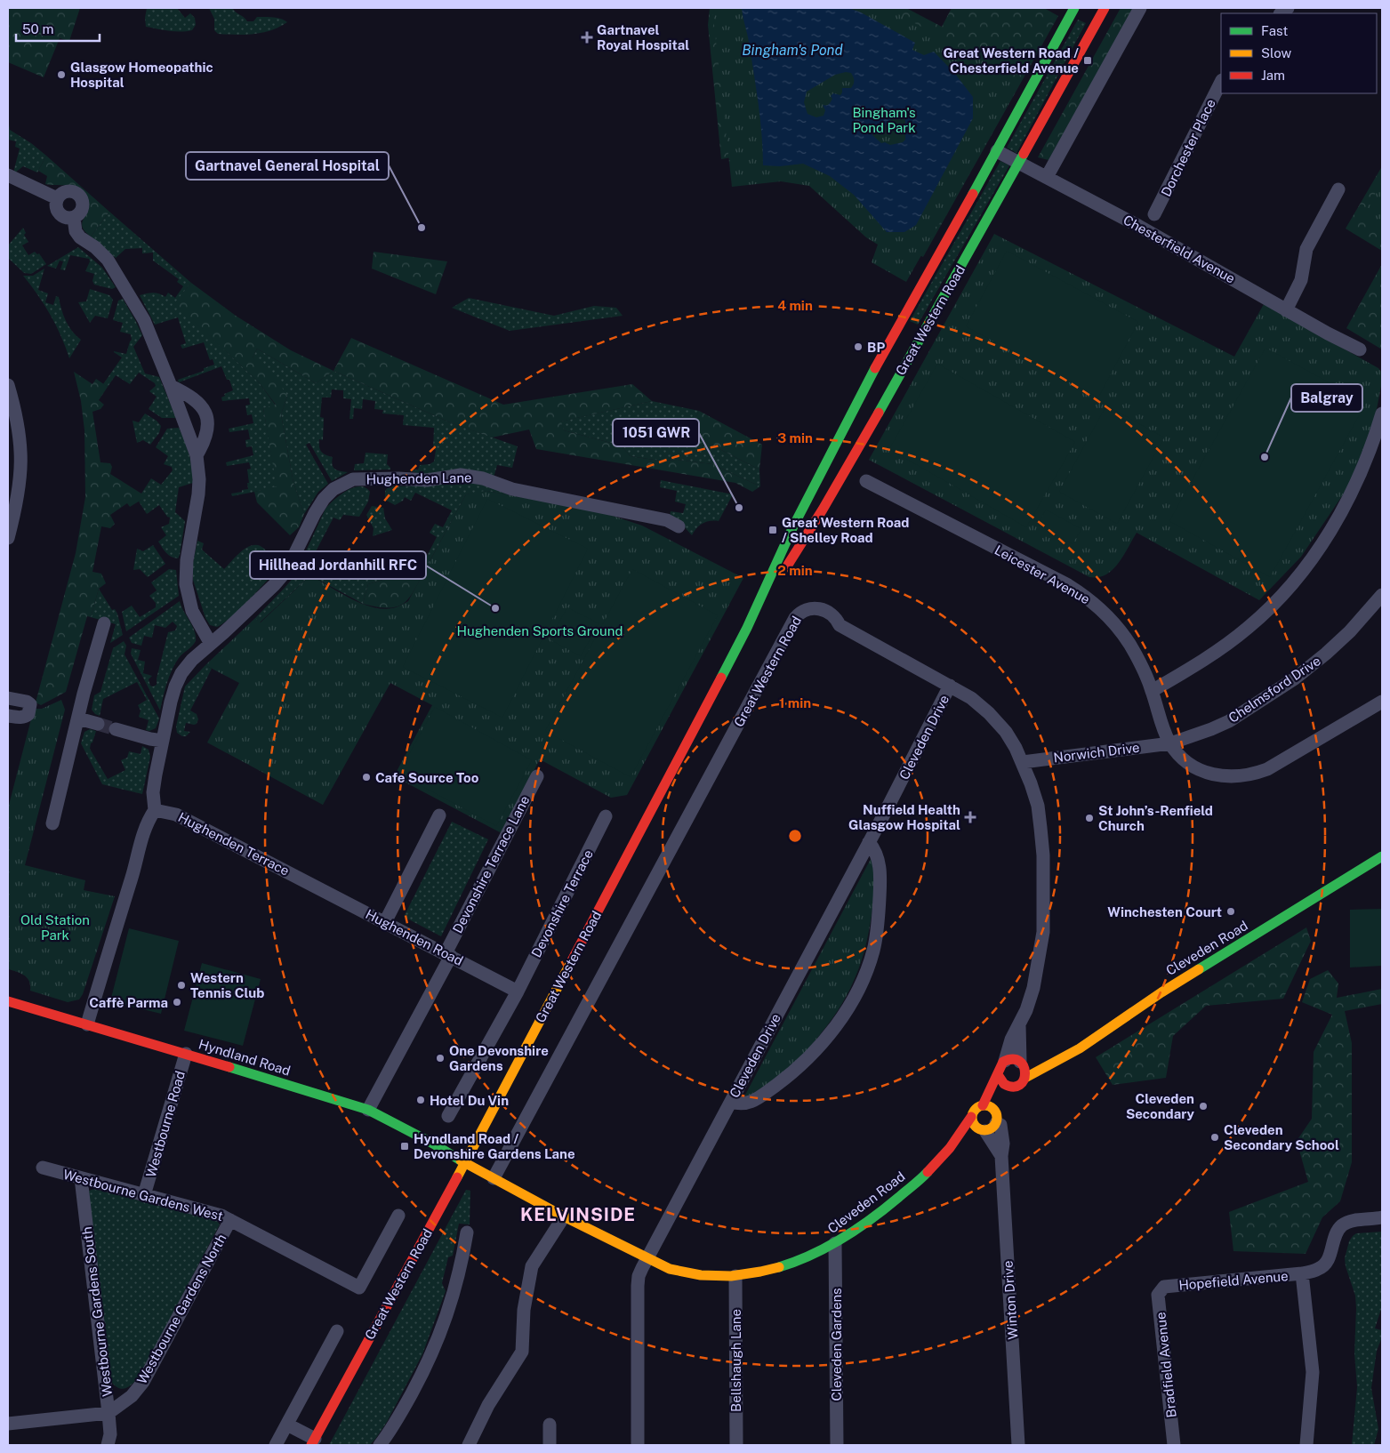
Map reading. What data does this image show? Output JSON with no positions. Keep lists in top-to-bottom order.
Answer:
{
  "streets": {
    "main road": ["Great Western Road", "Cleveden Road", "Hyndland Road"],
    "street": [
      "Dorchester Place",
      "Chesterfield Avenue",
      "Hughenden Lane",
      "Leicester Avenue",
      "Chelmsford Drive",
      "Cleveden Drive",
      "Norwich Drive",
      "Hughenden Terrace",
      "Devonshire Terrace Lane",
      "Devonshire Terrace",
      "Hughenden Road",
      "Westbourne Road",
      "Westbourne Gardens West",
      "Hopefield Avenue",
      "Winton Drive",
      "Westbourne Gardens North",
      "Westbourne Gardens South",
      "Cleveden Gardens",
      "Bellshaugh Lane",
      "Bradfield Avenue"
    ]
  },
  "crossings": [
    ["Chesterfield Avenue", "Great Western Road"],
    ["Great Western Road", "Cleveden Drive"],
    ["Great Western Road", "Cleveden Road"],
    ["Great Western Road", "Hyndland Road"],
    ["Hughenden Lane", "Hughenden Terrace"],
    ["Leicester Avenue", "Chelmsford Drive"],
    ["Leicester Avenue", "Norwich Drive"],
    ["Chelmsford Drive", "Norwich Drive"],
    ["Cleveden Drive", "Cleveden Road"],
    ["Hughenden Terrace", "Hughenden Road"],
    ["Devonshire Terrace Lane", "Hughenden Road"],
    ["Devonshire Terrace Lane", "Hyndland Road"],
    ["Devonshire Terrace", "Hughenden Road"],
    ["Cleveden Road", "Hyndland Road"],
    ["Cleveden Road", "Winton Drive"],
    ["Cleveden Road", "Cleveden Gardens"],
    ["Cleveden Road", "Bellshaugh Lane"],
    ["Hyndland Road", "Westbourne Road"],
    ["Westbourne Road", "Westbourne Gardens West"],
    ["Westbourne Gardens West", "Westbourne Gardens North"],
    ["Westbourne Gardens West", "Westbourne Gardens South"],
    ["Hopefield Avenue", "Bradfield Avenue"],
    ["Westbourne Gardens North", "Westbourne Gardens South"]
  ],
  "districts": ["KELVINSIDE"],
  "water": ["Bingham's Pond"],
  "parks": ["Bingham's Pond Park", "Hughenden Sports Ground", "Old Station Park"],
  "places": {
    "health": ["Gartnavel Royal Hospital", "Nuffield Health Glasgow Hospital"],
    "transit": ["Great Western Road / Chesterfield Avenue", "Great Western Road / Shelley Road", "Hyndland Road / Devonshire Gardens Lane"],
    "other": [
      "Glasgow Homeopathic Hospital",
      "Gartnavel General Hospital",
      "BP",
      "Balgray",
      "1051 GWR",
      "Hillhead Jordanhill RFC",
      "Cafe Source Too",
      "St John’s-Renfield Church",
      "Winchesten Court",
      "Western Tennis Club",
      "Caffè Parma",
      "One Devonshire Gardens",
      "Hotel Du Vin",
      "Cleveden Secondary",
      "Cleveden Secondary School"
    ]
  },
  "legend": ["Fast", "Slow", "Jam"],
  "scale_bar": "50 m",
  "rings": [
    "4 min",
    "3 min",
    "2 min",
    "1 min"
  ]
}
